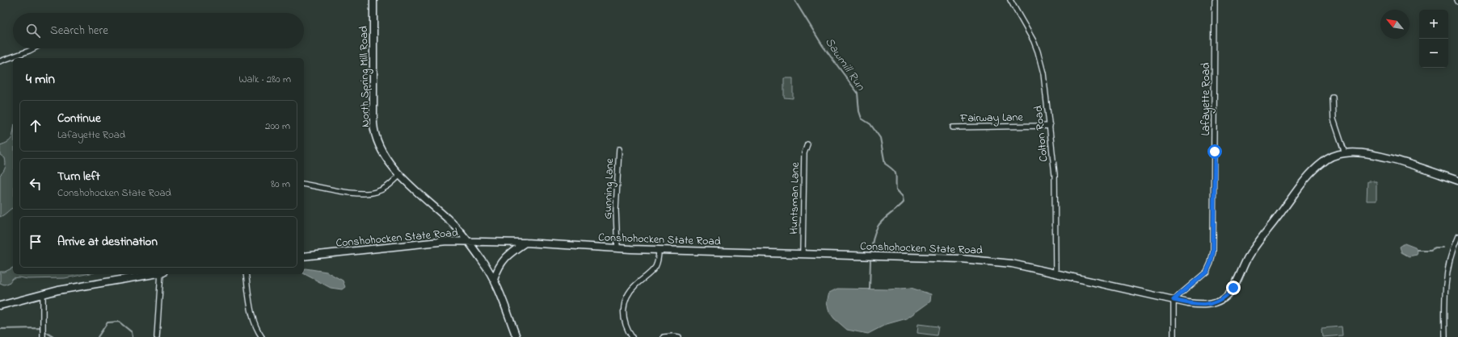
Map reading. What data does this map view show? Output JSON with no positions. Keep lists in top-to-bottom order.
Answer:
{
  "streets": {
    "main road": ["North Spring Mill Road", "Conshohocken State Road"],
    "street": [
      "Lafayette Road",
      "Fairway Lane",
      "Colton Road",
      "Gunning Lane",
      "Huntsman Lane"
    ]
  },
  "crossings": [
    ["North Spring Mill Road", "Conshohocken State Road"],
    ["Lafayette Road", "Conshohocken State Road"],
    ["Fairway Lane", "Colton Road"],
    ["Colton Road", "Conshohocken State Road"],
    ["Gunning Lane", "Conshohocken State Road"],
    ["Huntsman Lane", "Conshohocken State Road"]
  ],
  "water": ["Sawmill Run"],
  "north": "top left",
  "page": {
    "map_buttons": ["+", "−"],
    "search": "Search here",
    "heading": ["4 min", "Walk · 280 m"],
    "list": [
      ["Continue", "Lafayette Road", "200 m"],
      ["Turn left", "Conshohocken State Road", "80 m"],
      "Arrive at destination"
    ]
  }
}
